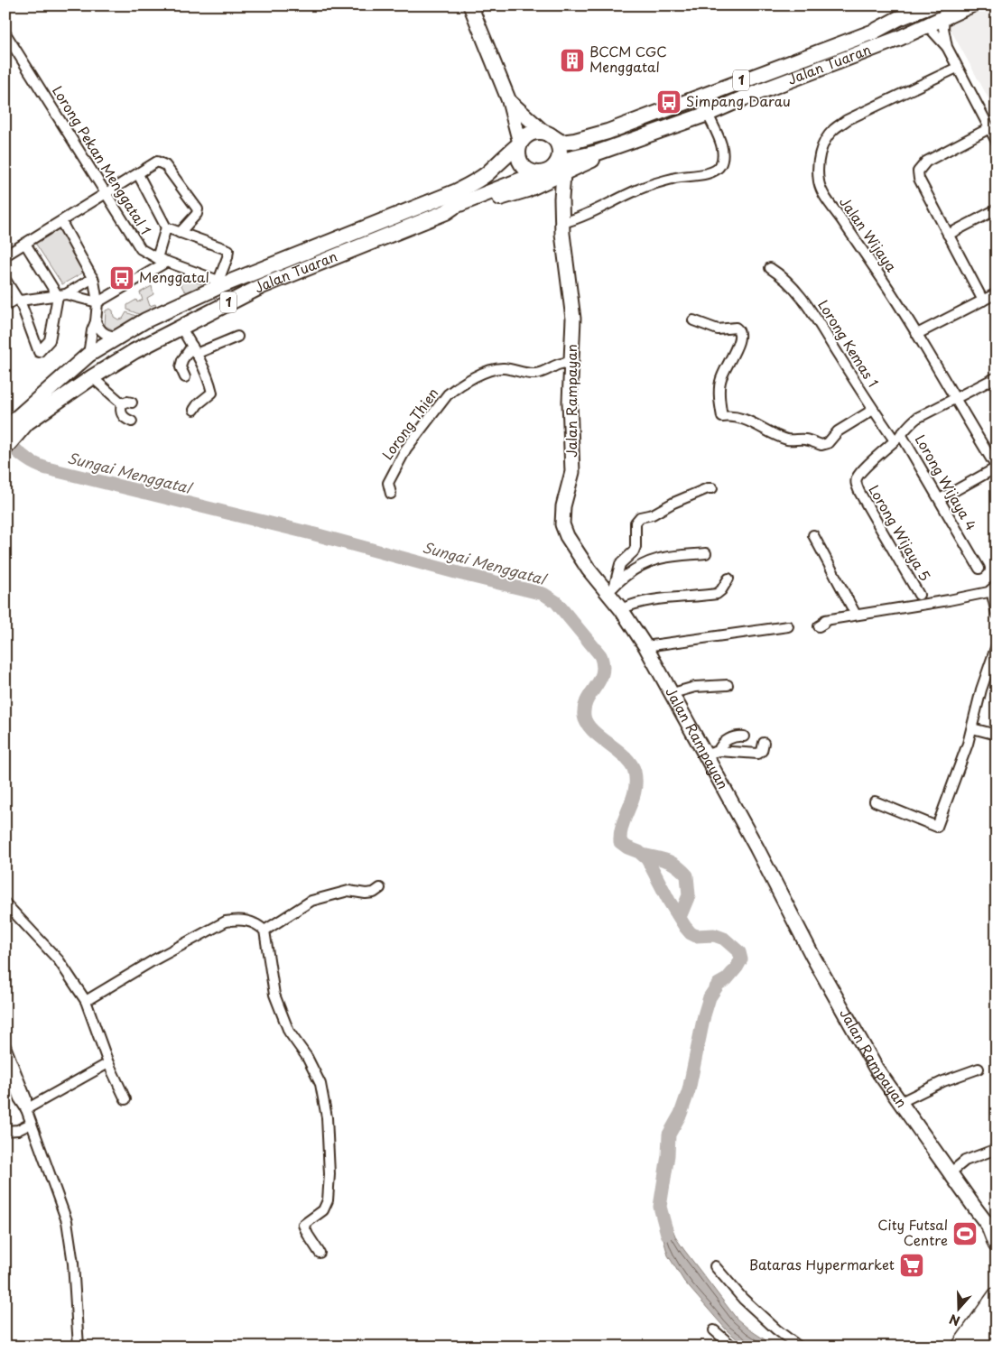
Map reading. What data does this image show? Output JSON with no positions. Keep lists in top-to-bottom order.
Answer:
{
  "streets": {
    "main road": ["Jalan Tuaran", "1"],
    "street": [
      "Lorong Pekan Menggatal 1",
      "Jalan Wijaya",
      "Lorong Kemas 1",
      "Jalan Rampayan",
      "Lorong Thien",
      "Lorong Wijaya 4",
      "Lorong Wijaya 5"
    ]
  },
  "crossings": [
    ["Jalan Tuaran", "1"],
    ["Jalan Tuaran", "Lorong Pekan Menggatal 1"],
    ["Jalan Tuaran", "Jalan Rampayan"],
    ["1", "Jalan Rampayan"],
    ["Jalan Wijaya", "Lorong Wijaya 5"],
    ["Lorong Kemas 1", "Lorong Wijaya 4"],
    ["Lorong Kemas 1", "Lorong Wijaya 5"],
    ["Jalan Rampayan", "Lorong Thien"],
    ["Lorong Wijaya 4", "Lorong Wijaya 5"]
  ],
  "water": ["Sungai Menggatal"],
  "places": {
    "building": ["BCCM CGC Menggatal"],
    "bus stop": ["Simpang Darau", "Menggatal"],
    "sports": ["City Futsal Centre"],
    "supermarket": ["Bataras Hypermarket"]
  },
  "north": "bottom"
}
